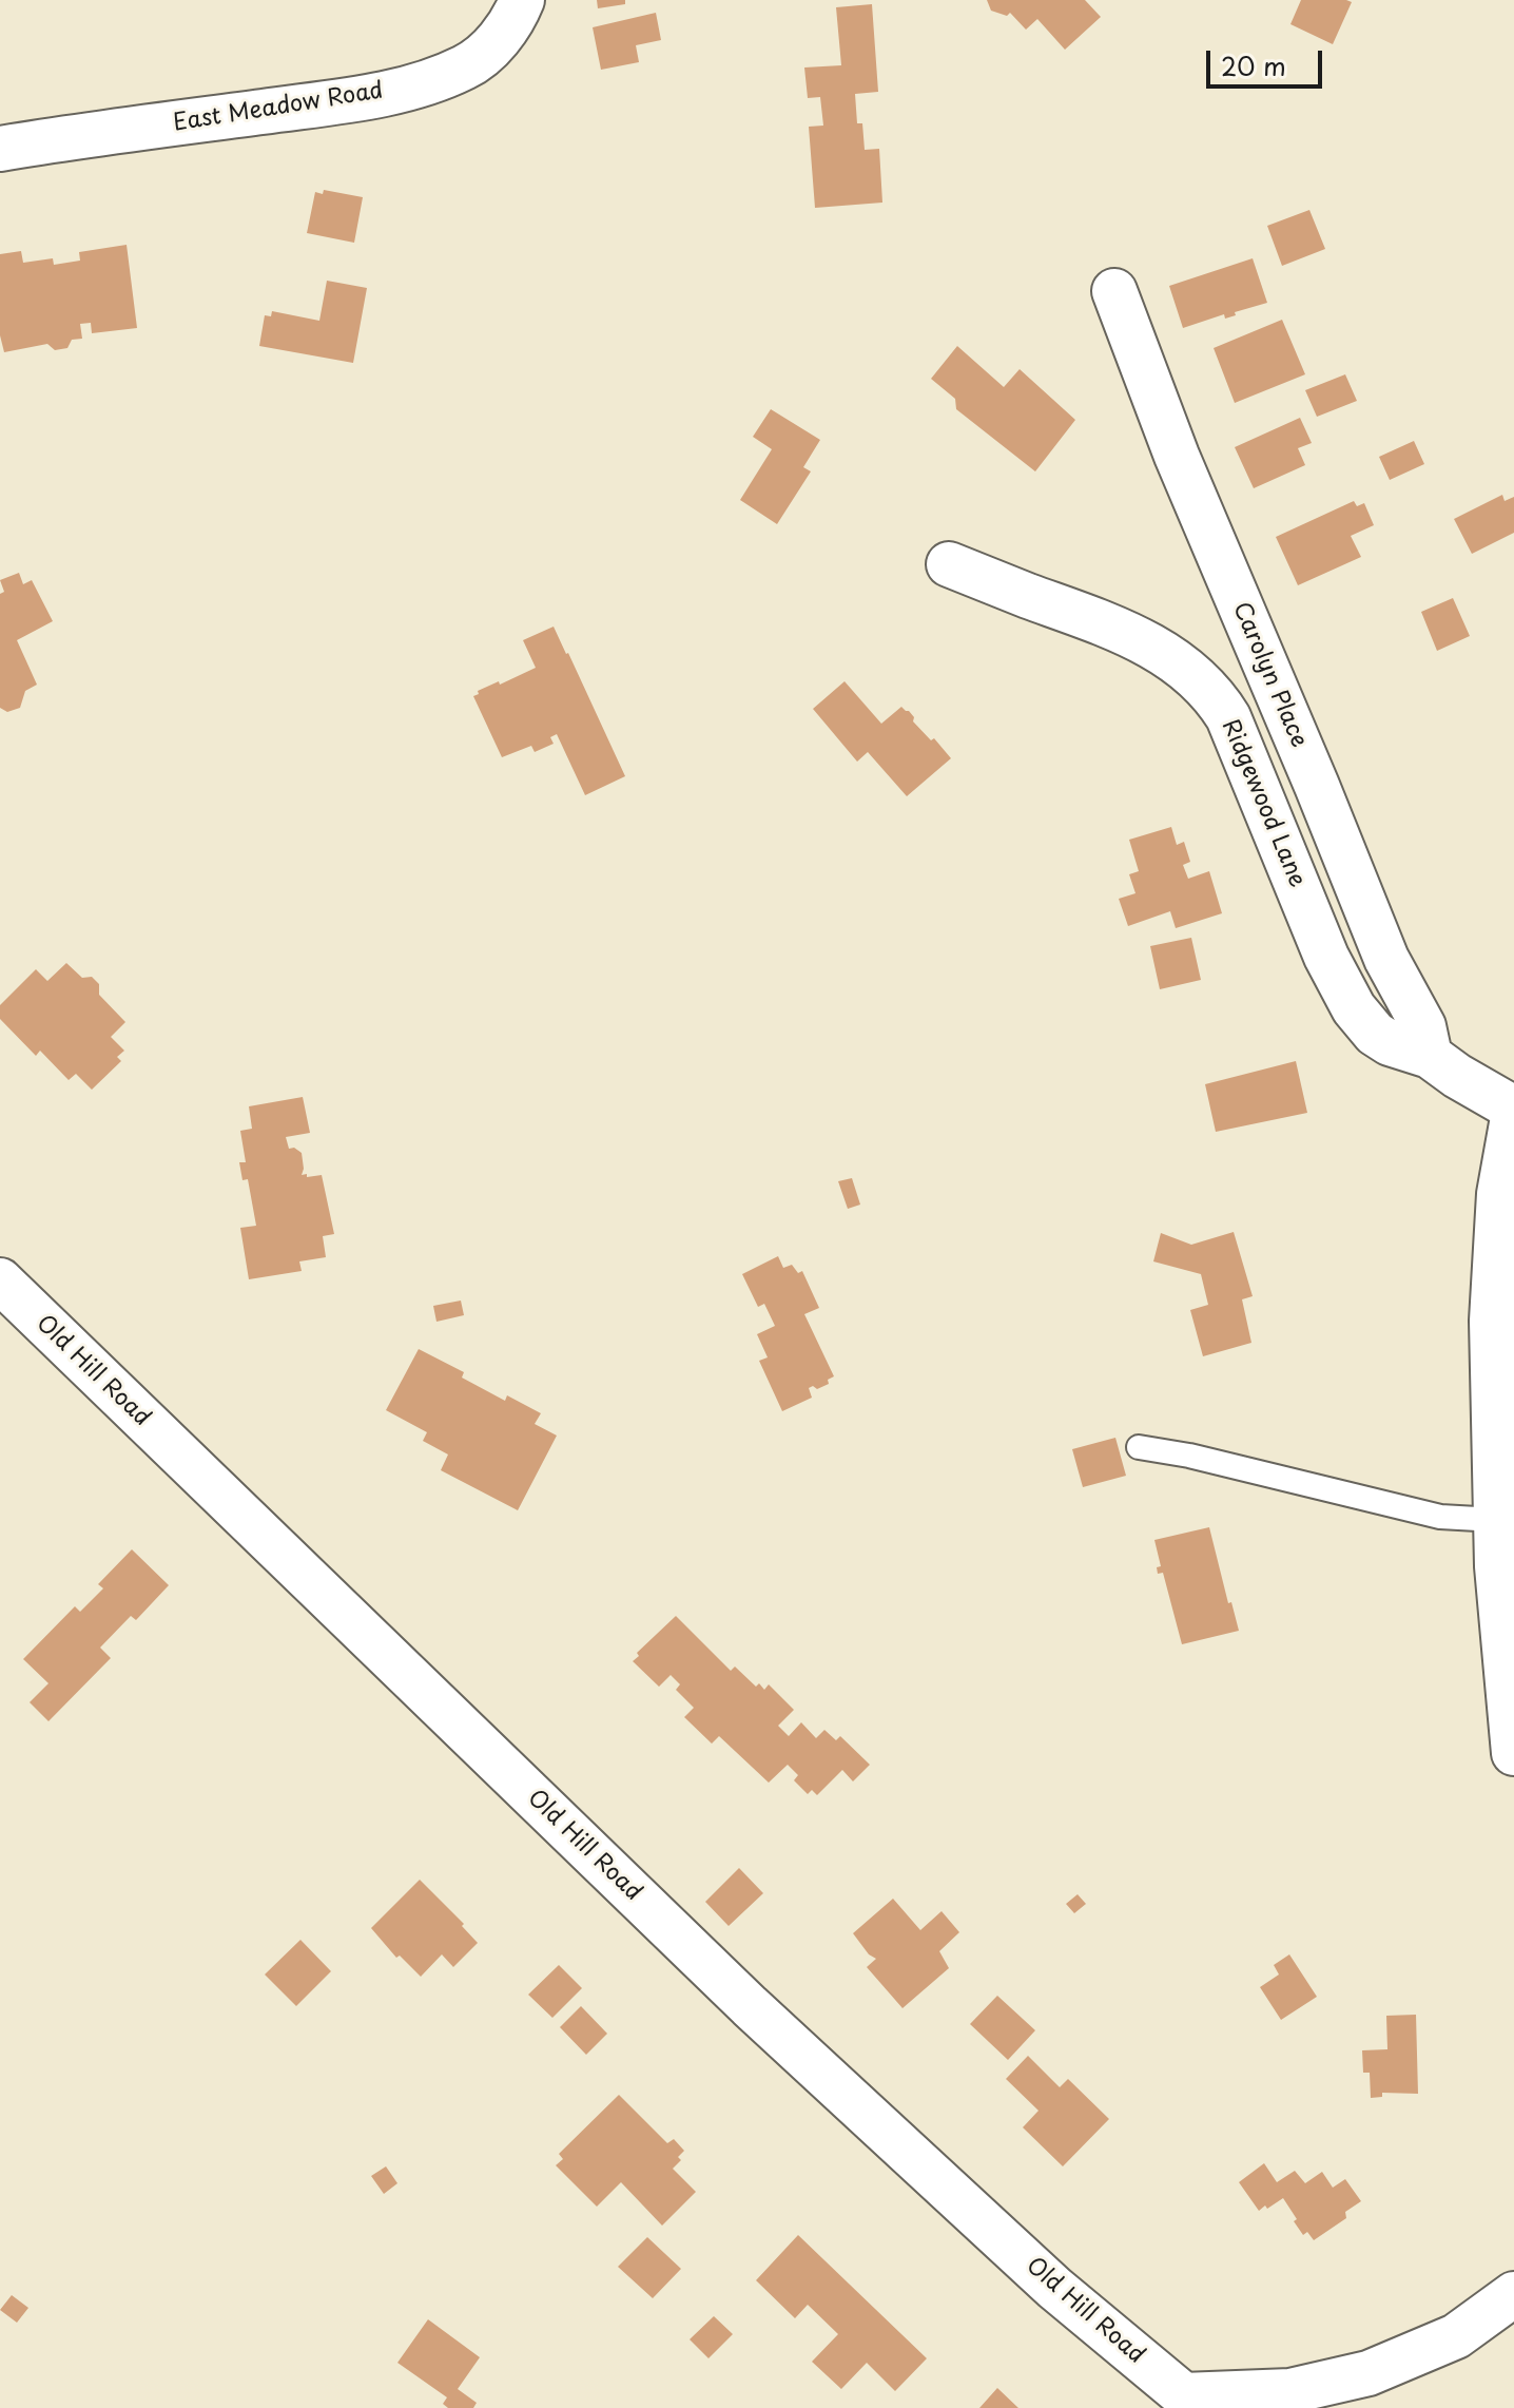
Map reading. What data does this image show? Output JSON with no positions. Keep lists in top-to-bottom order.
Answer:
{
  "streets": {
    "street": [
      "East Meadow Road",
      "Carolyn Place",
      "Ridgewood Lane",
      "Old Hill Road"
    ]
  },
  "crossings": [
    ["Carolyn Place", "Ridgewood Lane"]
  ],
  "scale_bar": "20 m"
}
